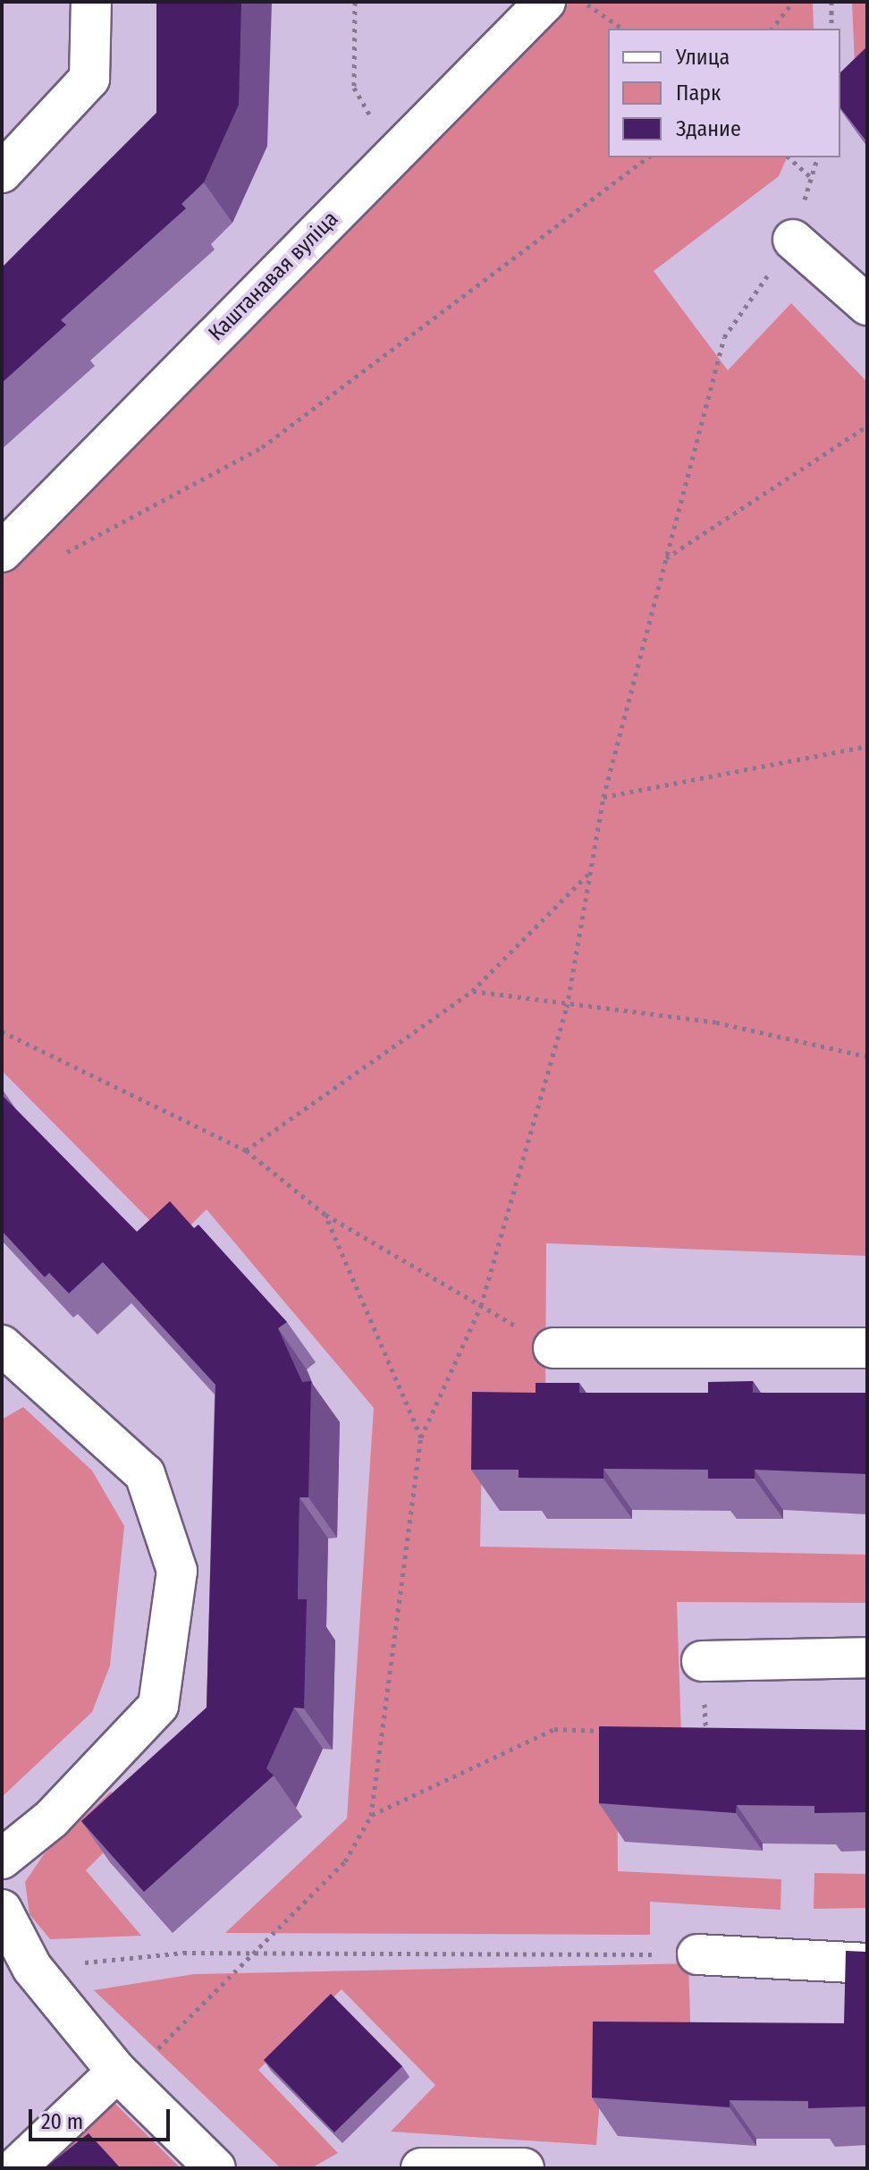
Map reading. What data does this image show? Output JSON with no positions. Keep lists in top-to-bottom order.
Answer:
{
  "streets": {
    "street": ["Каштанавая вуліца"]
  },
  "legend": ["Улица", "Парк", "Здание"],
  "scale_bar": "20 m"
}
